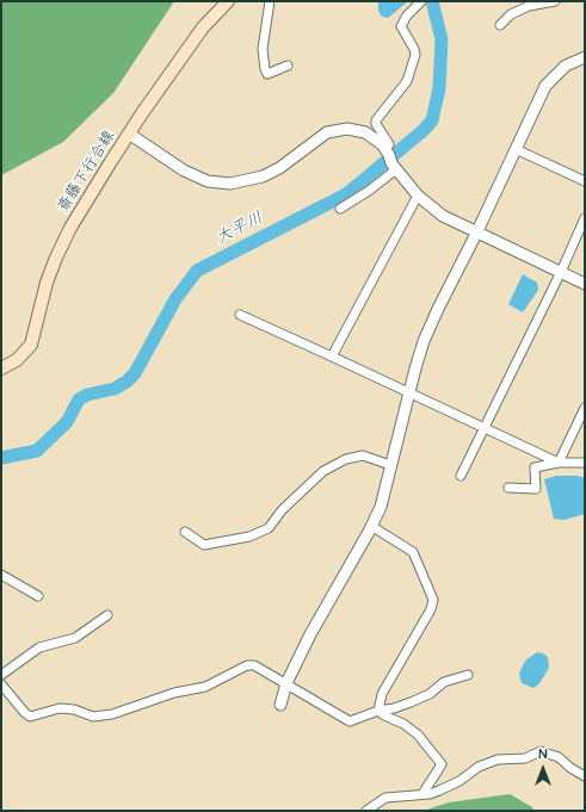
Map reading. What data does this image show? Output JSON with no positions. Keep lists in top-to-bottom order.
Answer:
{
  "streets": {
    "main road": ["斎藤下行合線"]
  },
  "water": ["大平川"],
  "north": "top"
}
